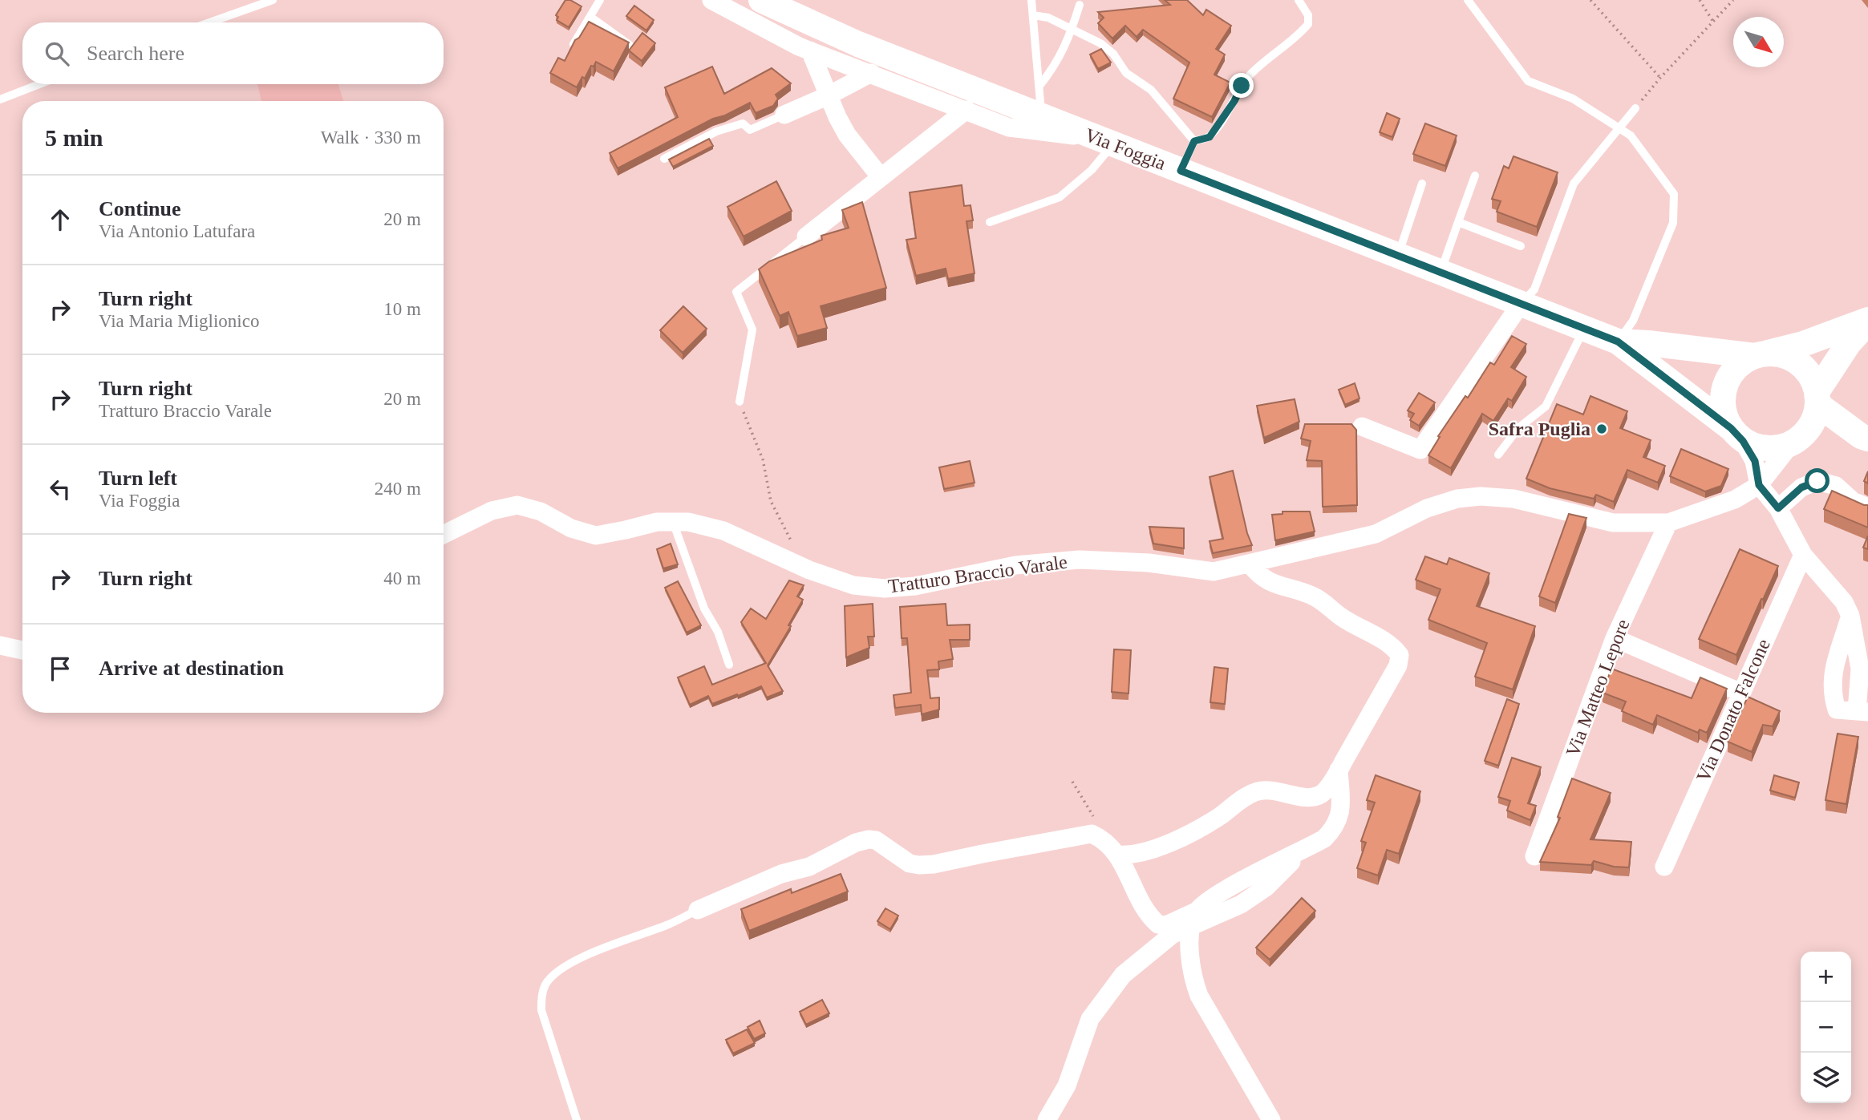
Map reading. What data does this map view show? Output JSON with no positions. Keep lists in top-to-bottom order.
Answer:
{
  "streets": {
    "main road": ["Via Foggia"],
    "street": ["Tratturo Braccio Varale", "Via Matteo Lepore", "Via Donato Falcone"]
  },
  "crossings": [
    ["Via Foggia", "Tratturo Braccio Varale"],
    ["Tratturo Braccio Varale", "Via Matteo Lepore"]
  ],
  "places": ["Safra Puglia"],
  "north": "bottom right",
  "page": {
    "search": "Search here",
    "heading": ["5 min", "Walk · 330 m"],
    "list": [
      ["Continue", "Via Antonio Latufara", "20 m"],
      ["Turn right", "Via Maria Miglionico", "10 m"],
      ["Turn right", "Tratturo Braccio Varale", "20 m"],
      ["Turn left", "Via Foggia", "240 m"],
      ["Turn right", "40 m"],
      "Arrive at destination"
    ],
    "map_buttons": ["+", "−"]
  }
}
